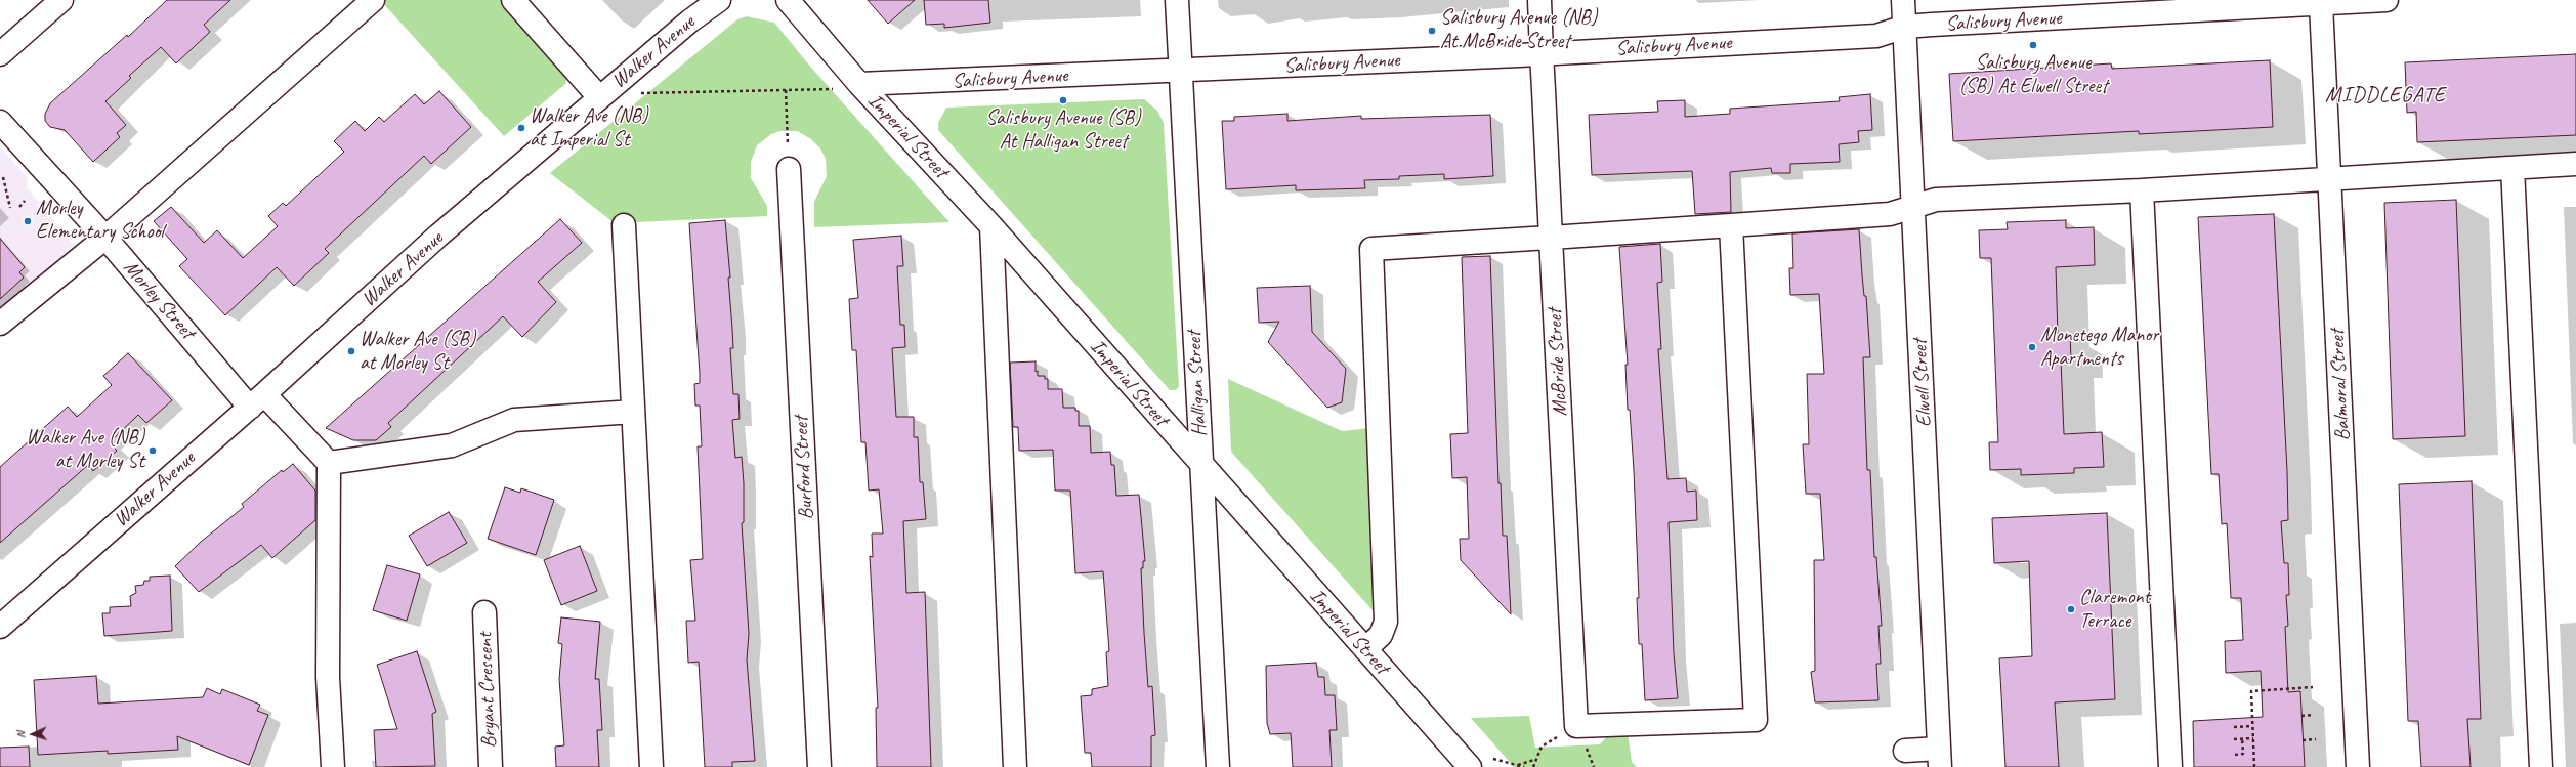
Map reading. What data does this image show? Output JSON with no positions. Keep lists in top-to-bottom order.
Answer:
{
  "streets": {
    "street": [
      "Salisbury Avenue",
      "Walker Avenue",
      "Imperial Street",
      "Morley Street",
      "McBride Street",
      "Elwell Street",
      "Halligan Street",
      "Balmoral Street",
      "Burford Street",
      "Bryant Crescent"
    ]
  },
  "crossings": [
    ["Salisbury Avenue", "Imperial Street"],
    ["Salisbury Avenue", "McBride Street"],
    ["Salisbury Avenue", "Elwell Street"],
    ["Salisbury Avenue", "Halligan Street"],
    ["Salisbury Avenue", "Balmoral Street"],
    ["Walker Avenue", "Morley Street"],
    ["Imperial Street", "Halligan Street"]
  ],
  "districts": ["MIDDLEGATE"],
  "places": [
    "Salisbury Avenue (NB) At McBride Street",
    "Salisbury Avenue (SB) At Elwell Street",
    "Salisbury Avenue (SB) At Halligan Street",
    "Walker Ave (NB) at Imperial St",
    "Morley Elementary School",
    "Monetego Manor Apartments",
    "Walker Ave (SB) at Morley St",
    "Walker Ave (NB) at Morley St",
    "Claremont Terrace"
  ],
  "north": "left"
}
